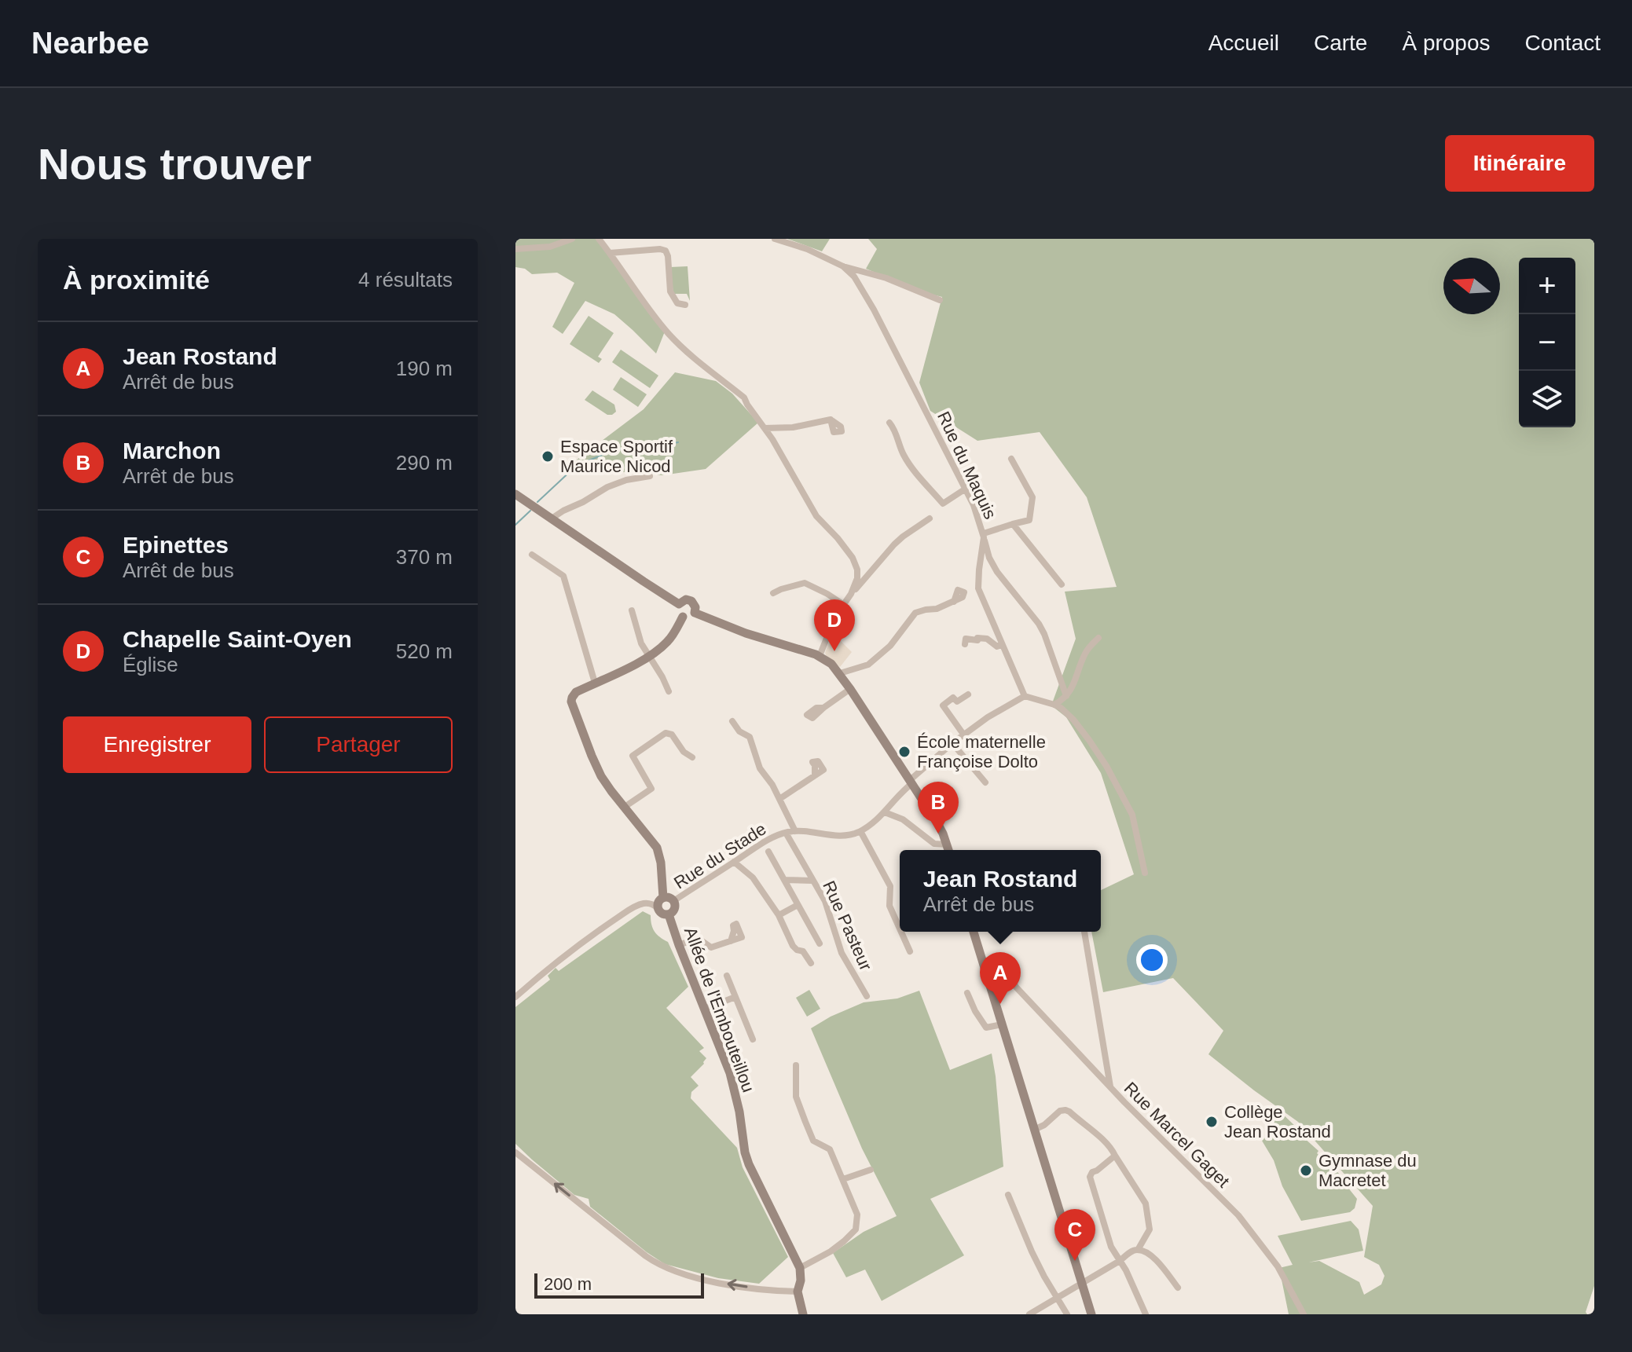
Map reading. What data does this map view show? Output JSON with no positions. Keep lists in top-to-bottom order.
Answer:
{
  "streets": {
    "main road": ["Allée de l'Embouteillou"],
    "street": [
      "Rue du Maquis",
      "Rue du Stade",
      "Rue Pasteur",
      "Rue Marcel Gaget"
    ]
  },
  "crossings": [
    ["Rue du Stade", "Rue Pasteur"],
    ["Rue du Stade", "Allée de l'Embouteillou"]
  ],
  "places": [
    "Espace Sportif Maurice Nicod",
    "École maternelle Françoise Dolto",
    "Collège Jean Rostand",
    "Gymnase du Macretet"
  ],
  "scale_bar": "200 m",
  "north": "left",
  "page": {
    "header": "Nearbee",
    "nav": [
      "Accueil",
      "Carte",
      "À propos",
      "Contact"
    ],
    "buttons": [
      "Itinéraire",
      ["Enregistrer", "Partager"]
    ],
    "title": "Nous trouver",
    "heading": ["À proximité", "4 résultats"],
    "map_buttons": ["+", "−"],
    "list": [
      {
        "mark": "A",
        "name": "Jean Rostand",
        "note": "Arrêt de bus",
        "value": "190 m"
      },
      {
        "mark": "B",
        "name": "Marchon",
        "note": "Arrêt de bus",
        "value": "290 m"
      },
      {
        "mark": "C",
        "name": "Epinettes",
        "note": "Arrêt de bus",
        "value": "370 m"
      },
      {
        "mark": "D",
        "name": "Chapelle Saint-Oyen",
        "note": "Église",
        "value": "520 m"
      }
    ],
    "pins": [
      "D",
      "B",
      "A",
      "C"
    ],
    "popup": ["Jean Rostand", "Arrêt de bus"],
    "scale": "200 m"
  }
}
